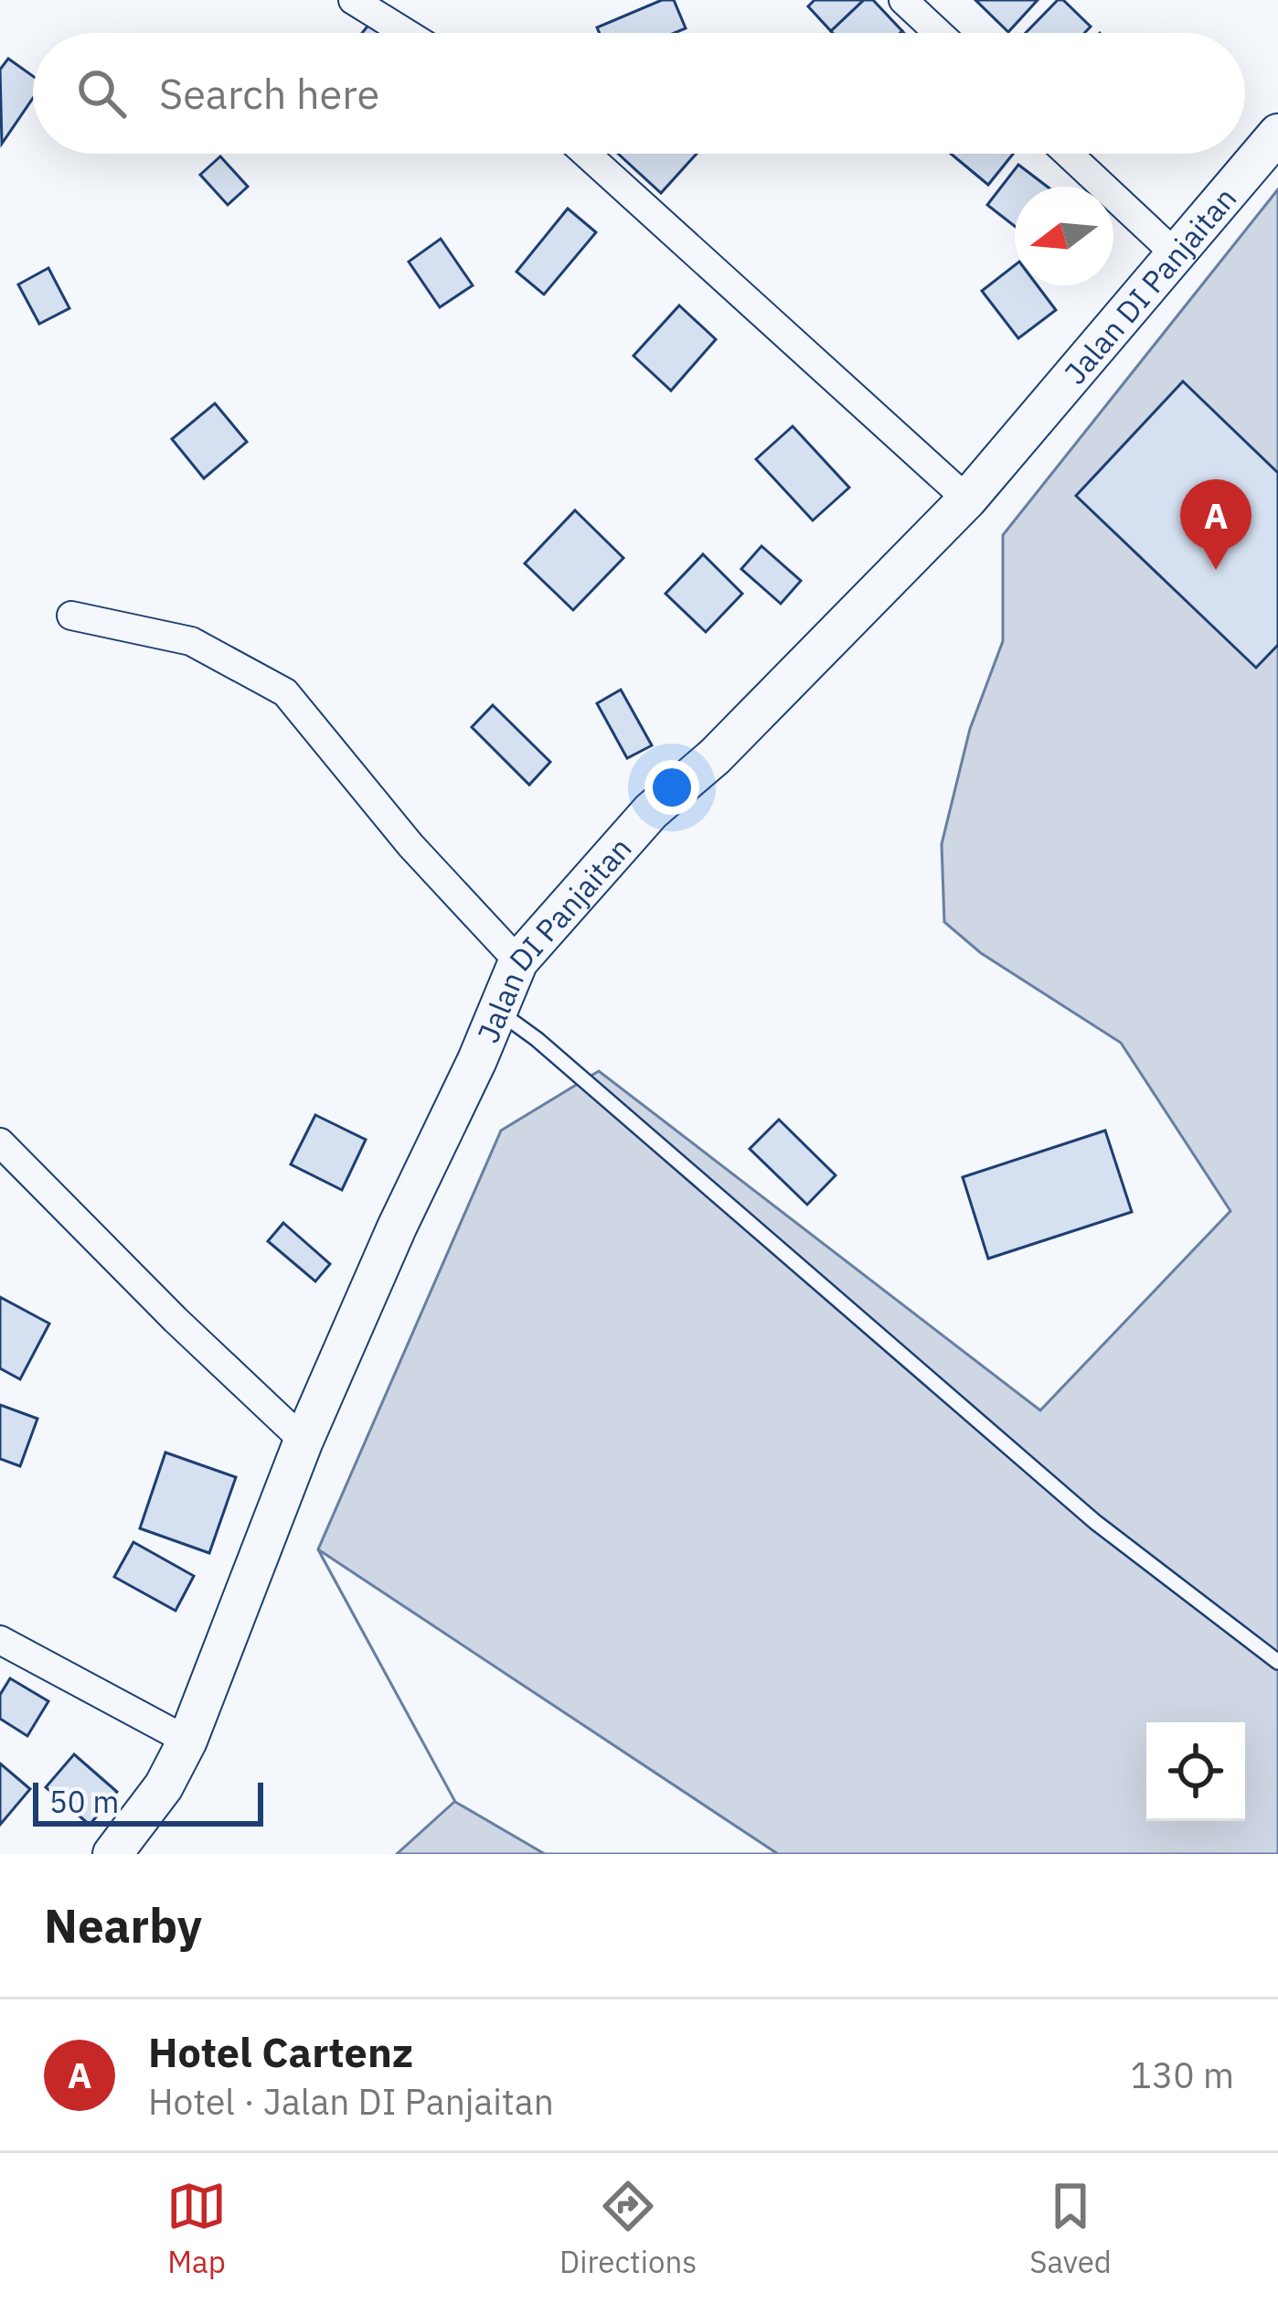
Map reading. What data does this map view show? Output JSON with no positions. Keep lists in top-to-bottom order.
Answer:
{
  "streets": {
    "main road": ["Jalan DI Panjaitan"]
  },
  "scale_bar": "50 m",
  "north": "left",
  "page": {
    "search": "Search here",
    "pins": "A",
    "scale": "50 m",
    "heading": "Nearby",
    "list": [
      {
        "mark": "A",
        "name": "Hotel Cartenz",
        "note": "Hotel · Jalan DI Panjaitan",
        "value": "130 m"
      }
    ],
    "nav": ["Map", "Directions", "Saved"]
  }
}
